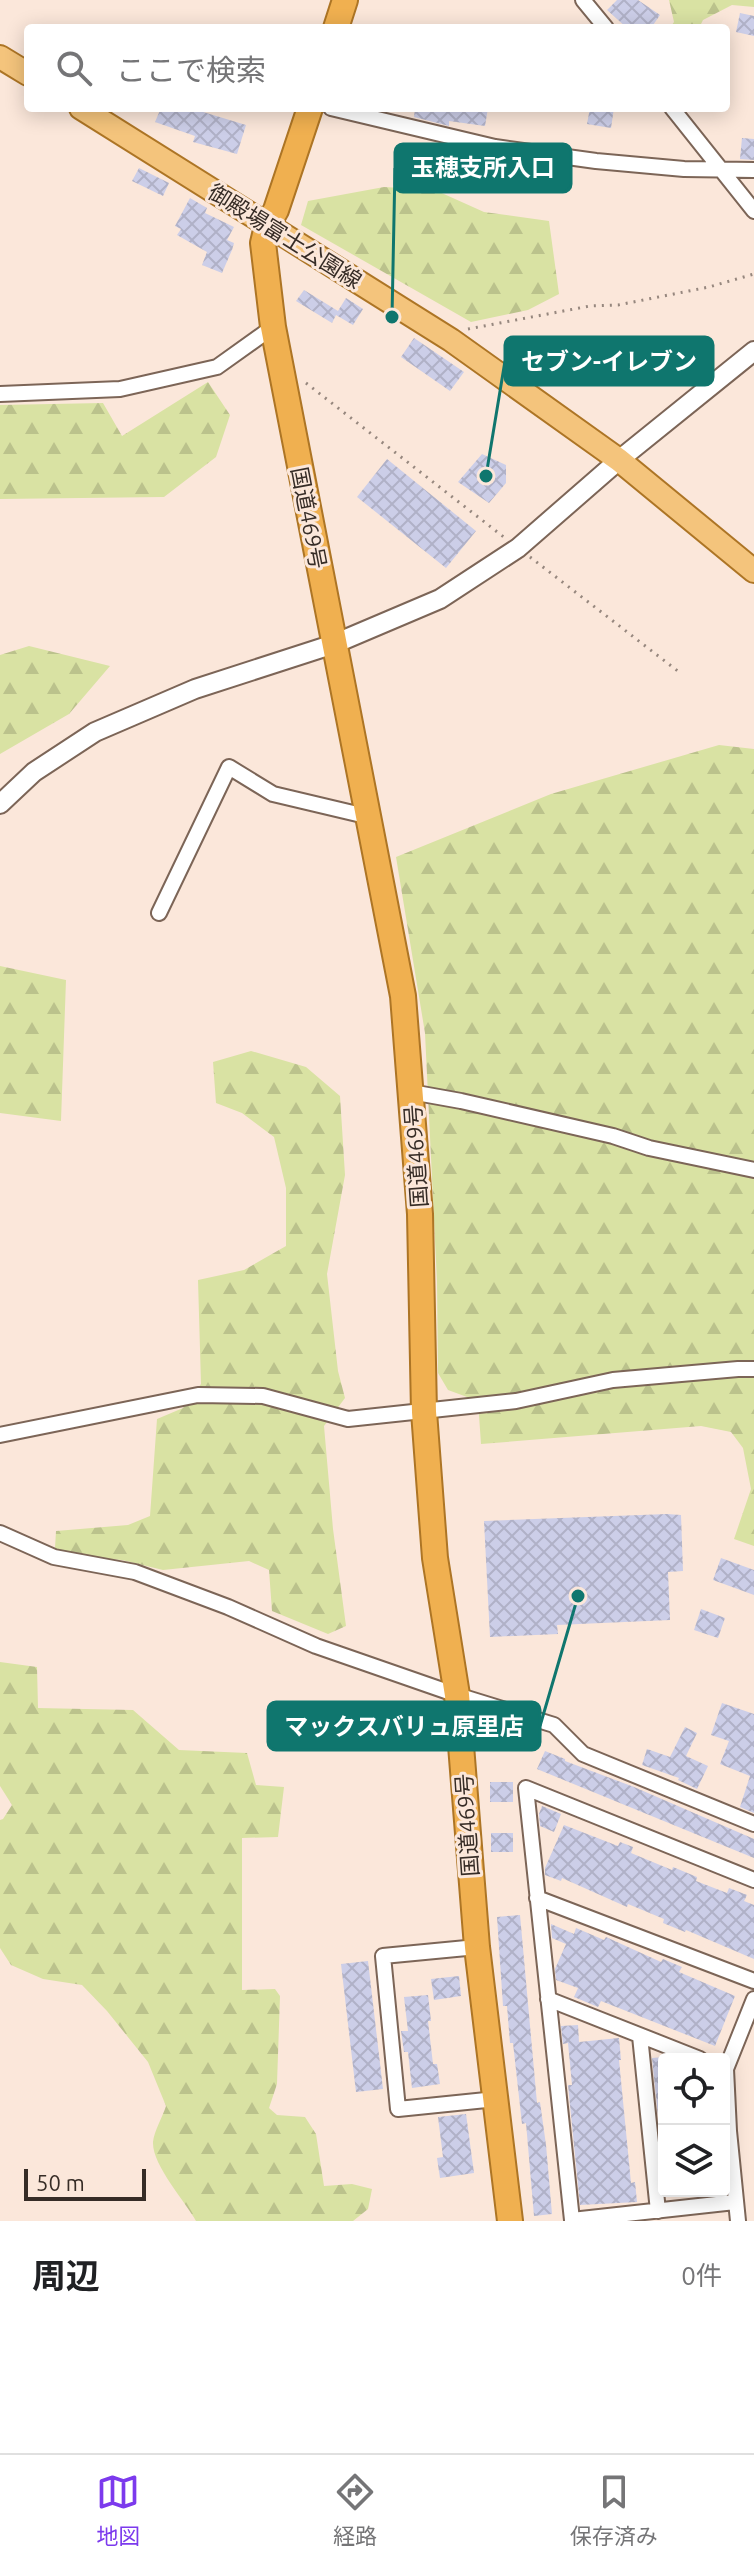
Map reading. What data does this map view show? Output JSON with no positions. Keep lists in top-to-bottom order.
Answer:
{
  "streets": {
    "highway": ["国道469号"],
    "main road": ["御殿場富士公園線"]
  },
  "crossings": [
    ["御殿場富士公園線", "国道469号"]
  ],
  "places": ["玉穂支所入口", "セブン-イレブン", "マックスバリュ原里店"],
  "scale_bar": "50 m",
  "page": {
    "search": "ここで検索",
    "scale": "50 m",
    "heading": ["周辺", "0件"],
    "nav": ["地図", "経路", "保存済み"]
  }
}
